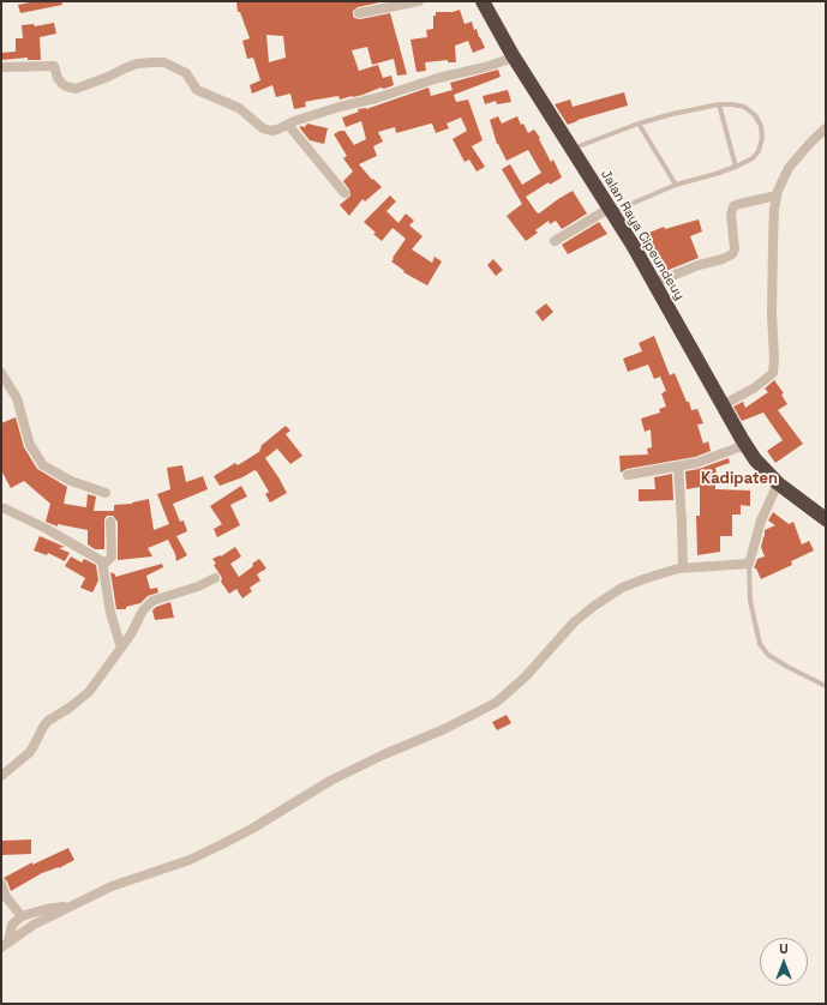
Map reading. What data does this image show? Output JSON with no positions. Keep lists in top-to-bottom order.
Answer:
{
  "streets": {
    "highway": ["Jalan Raya Cipeundeuy"]
  },
  "districts": ["Kadipaten"],
  "north": "top"
}
